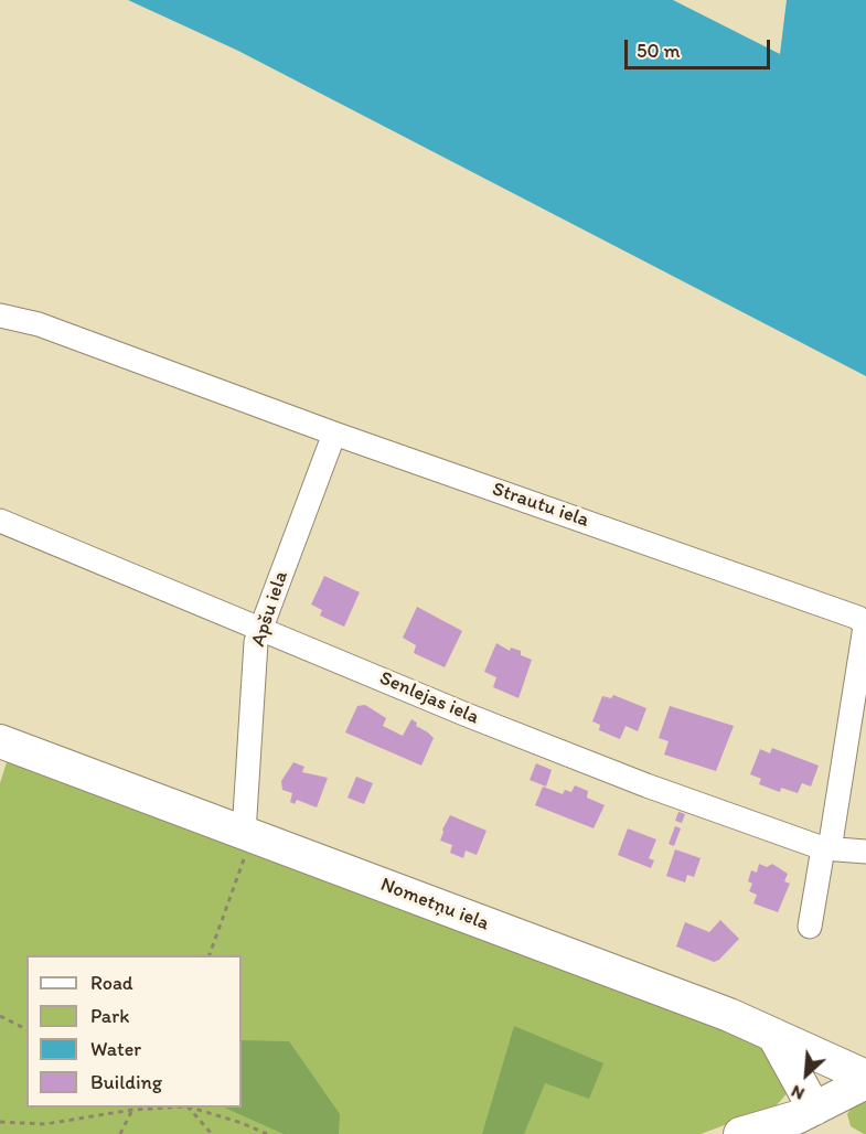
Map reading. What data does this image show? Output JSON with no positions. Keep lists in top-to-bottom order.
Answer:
{
  "streets": {
    "street": [
      "Strautu iela",
      "Apšu iela",
      "Senlejas iela",
      "Nometņu iela"
    ]
  },
  "crossings": [
    ["Strautu iela", "Apšu iela"],
    ["Strautu iela", "Senlejas iela"],
    ["Apšu iela", "Senlejas iela"],
    ["Apšu iela", "Nometņu iela"]
  ],
  "legend": [
    "Road",
    "Park",
    "Water",
    "Building"
  ],
  "scale_bar": "50 m",
  "north": "bottom left"
}
